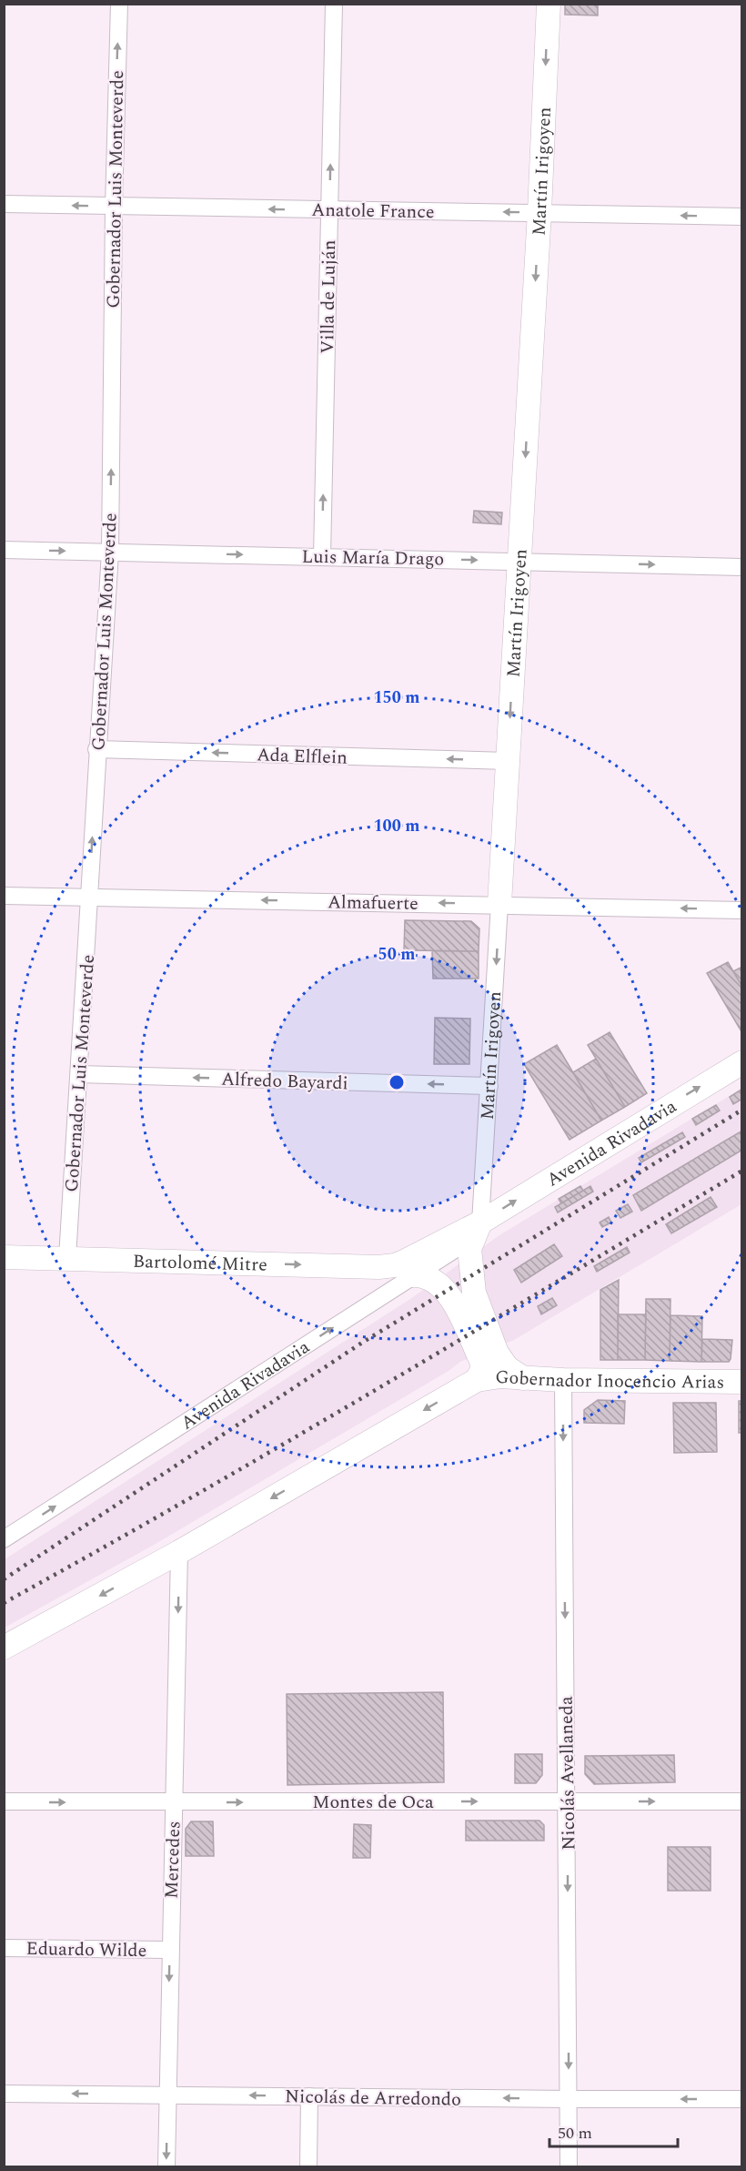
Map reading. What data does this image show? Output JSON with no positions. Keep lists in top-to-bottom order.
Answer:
{
  "streets": {
    "street": [
      "Martín Irigoyen",
      "Gobernador Luis Monteverde",
      "Anatole France",
      "Villa de Luján",
      "Luis María Drago",
      "Ada Elflein",
      "Almafuerte",
      "Alfredo Bayardi",
      "Avenida Rivadavia",
      "Bartolomé Mitre",
      "Gobernador Inocencio Arias",
      "Nicolás Avellaneda",
      "Montes de Oca",
      "Mercedes",
      "Eduardo Wilde",
      "Nicolás de Arredondo"
    ]
  },
  "crossings": [
    ["Martín Irigoyen", "Anatole France"],
    ["Martín Irigoyen", "Luis María Drago"],
    ["Martín Irigoyen", "Ada Elflein"],
    ["Martín Irigoyen", "Almafuerte"],
    ["Martín Irigoyen", "Alfredo Bayardi"],
    ["Martín Irigoyen", "Avenida Rivadavia"],
    ["Gobernador Luis Monteverde", "Anatole France"],
    ["Gobernador Luis Monteverde", "Luis María Drago"],
    ["Gobernador Luis Monteverde", "Ada Elflein"],
    ["Gobernador Luis Monteverde", "Almafuerte"],
    ["Gobernador Luis Monteverde", "Alfredo Bayardi"],
    ["Gobernador Luis Monteverde", "Bartolomé Mitre"],
    ["Anatole France", "Villa de Luján"],
    ["Villa de Luján", "Luis María Drago"],
    ["Avenida Rivadavia", "Bartolomé Mitre"],
    ["Gobernador Inocencio Arias", "Nicolás Avellaneda"],
    ["Nicolás Avellaneda", "Montes de Oca"],
    ["Nicolás Avellaneda", "Nicolás de Arredondo"],
    ["Montes de Oca", "Mercedes"],
    ["Mercedes", "Eduardo Wilde"],
    ["Mercedes", "Nicolás de Arredondo"]
  ],
  "one_way": [
    "Martín Irigoyen",
    "Gobernador Luis Monteverde",
    "Anatole France",
    "Villa de Luján",
    "Luis María Drago",
    "Ada Elflein",
    "Almafuerte",
    "Alfredo Bayardi",
    "Bartolomé Mitre",
    "Nicolás Avellaneda",
    "Montes de Oca",
    "Mercedes",
    "Nicolás de Arredondo"
  ],
  "scale_bar": "50 m",
  "rings": ["150 m", "100 m", "50 m"]
}
